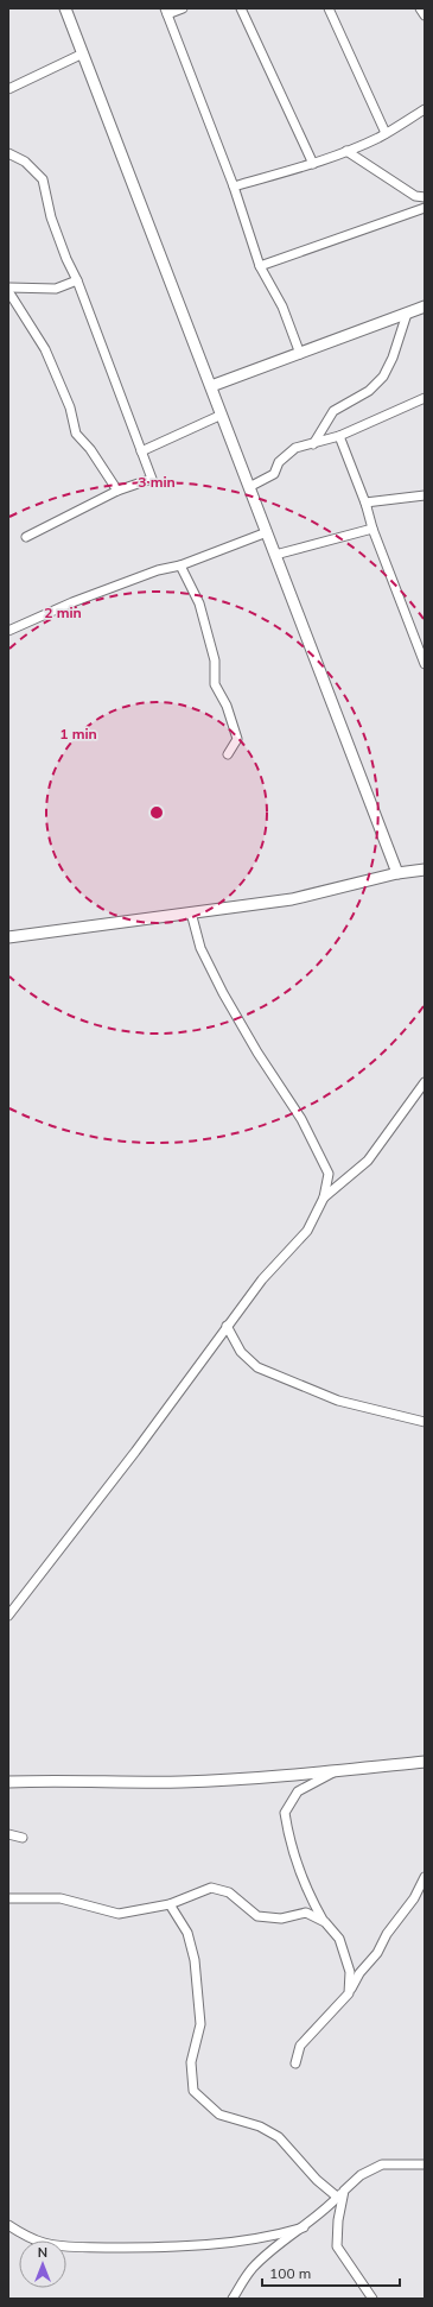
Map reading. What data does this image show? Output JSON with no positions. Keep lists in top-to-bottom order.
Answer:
{
  "scale_bar": "100 m",
  "north": "top",
  "rings": ["3 min", "2 min", "1 min"]
}
